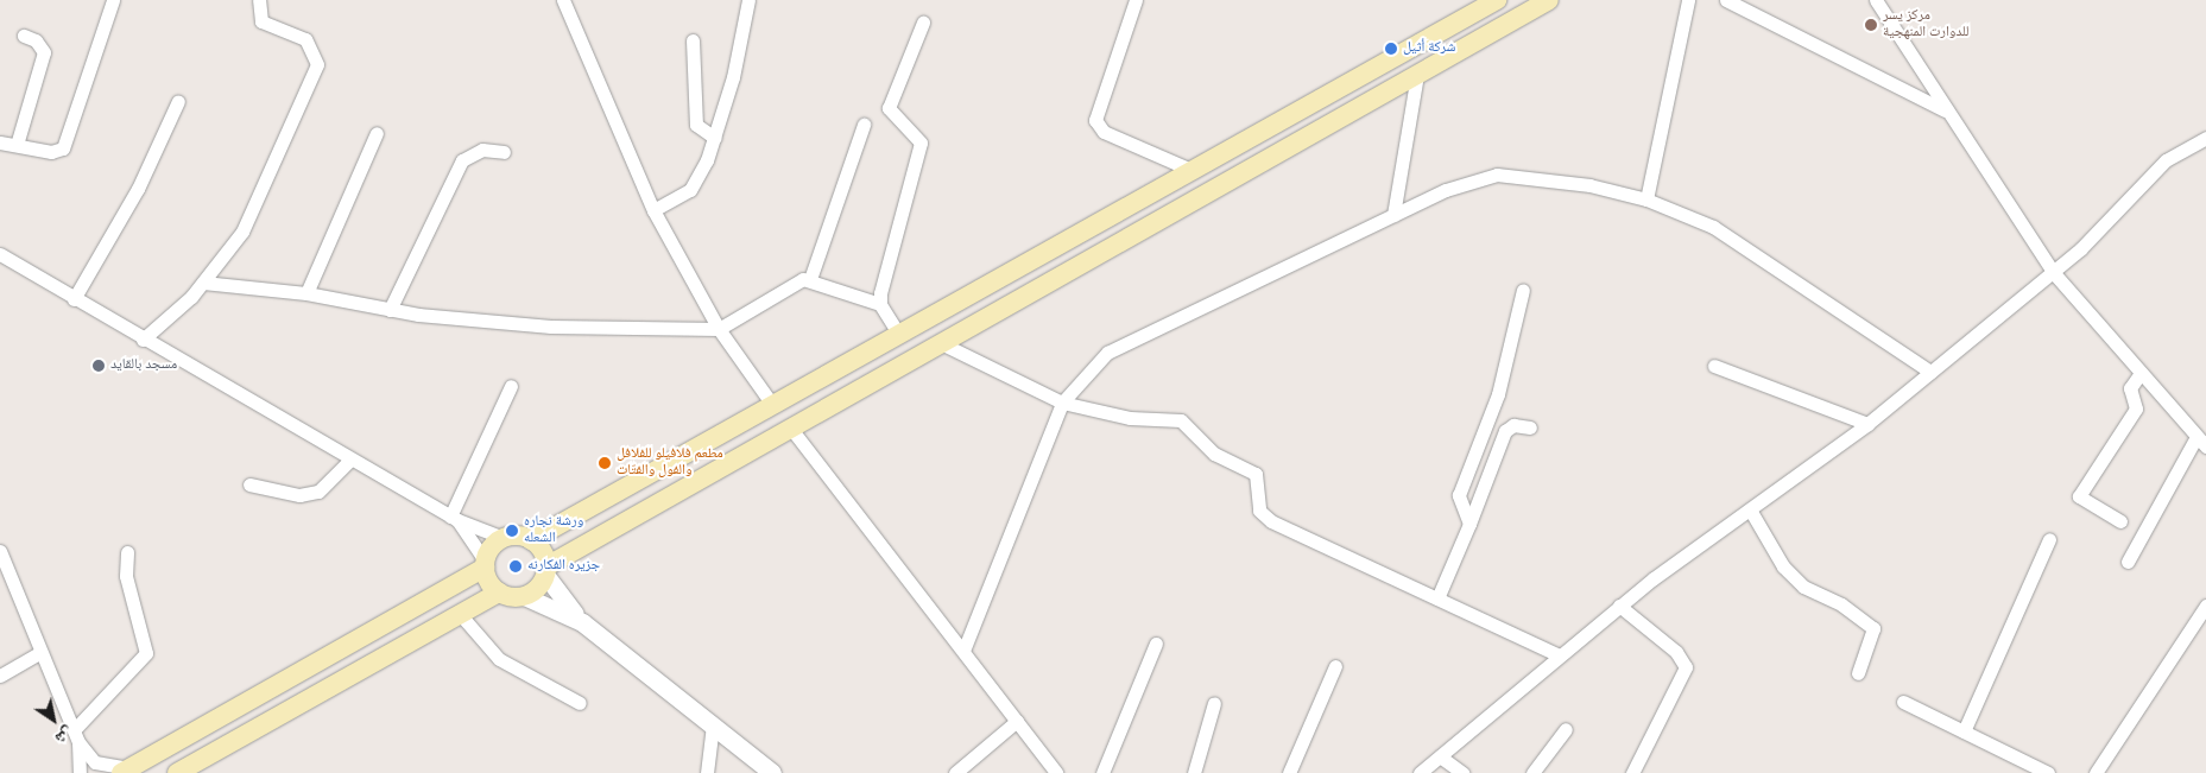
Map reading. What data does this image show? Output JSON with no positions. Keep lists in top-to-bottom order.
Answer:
{
  "places": [
    "مركز يسر للدوارت المنهجية",
    "شركة أثيل",
    "مسجد بالقايد",
    "مطعم فلافيلو للفلافل والفول والفتّات",
    "ورشة نجاره الشعله",
    "جزيره الفكارنه"
  ],
  "north": "bottom right"
}
